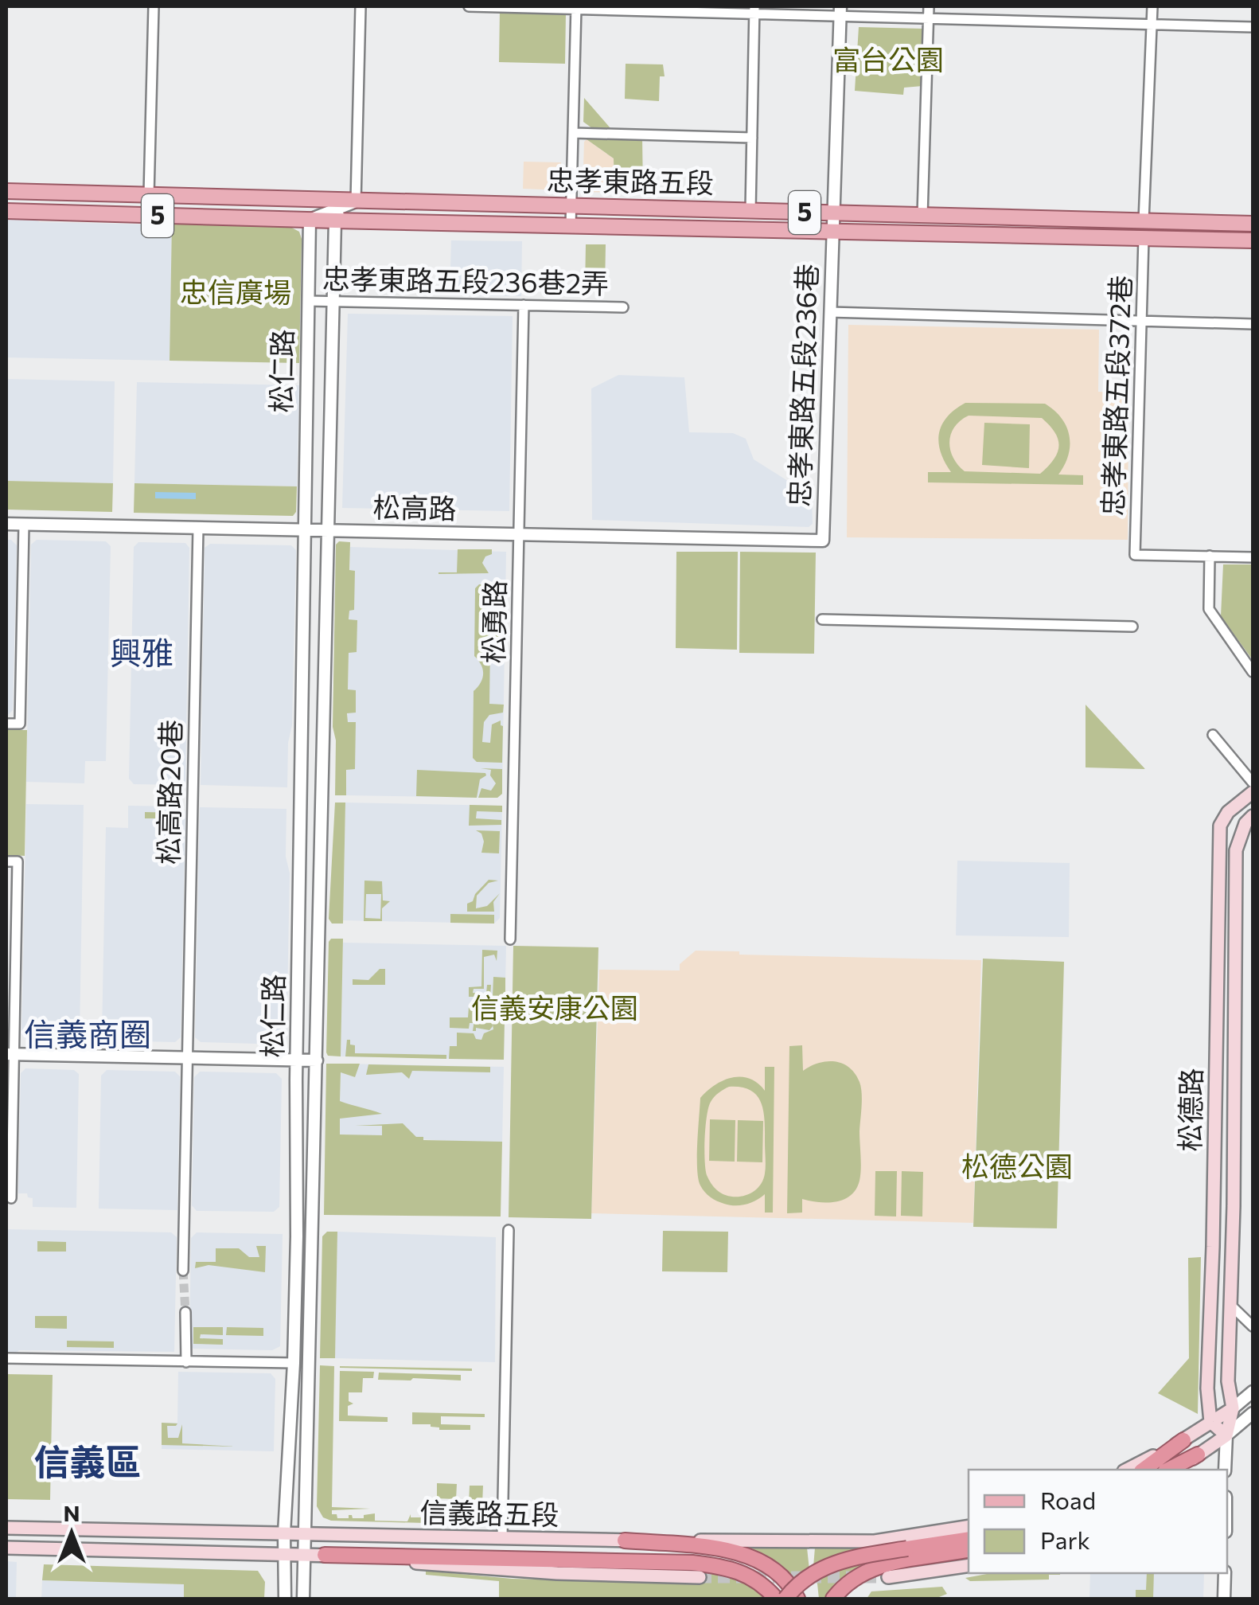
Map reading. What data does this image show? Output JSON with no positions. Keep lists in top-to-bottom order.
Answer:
{
  "streets": {
    "main road": [
      "忠孝東路五段",
      "5",
      "松德路",
      "信義路五段"
    ],
    "street": [
      "忠孝東路五段236巷2弄",
      "松仁路",
      "忠孝東路五段236巷",
      "忠孝東路五段372巷",
      "松高路",
      "松勇路",
      "松高路20巷"
    ]
  },
  "crossings": [
    ["忠孝東路五段", "松仁路"],
    ["忠孝東路五段", "忠孝東路五段236巷"],
    ["忠孝東路五段", "忠孝東路五段372巷"],
    ["忠孝東路五段236巷2弄", "松仁路"],
    ["忠孝東路五段236巷2弄", "松勇路"],
    ["松仁路", "松高路"],
    ["松仁路", "信義路五段"],
    ["忠孝東路五段236巷", "松高路"],
    ["松高路", "松勇路"],
    ["松高路", "松高路20巷"]
  ],
  "districts": ["興雅", "信義商圈", "信義區"],
  "parks": [
    "富台公園",
    "忠信廣場",
    "信義安康公園",
    "松德公園"
  ],
  "legend": ["Road", "Park"],
  "north": "top"
}
